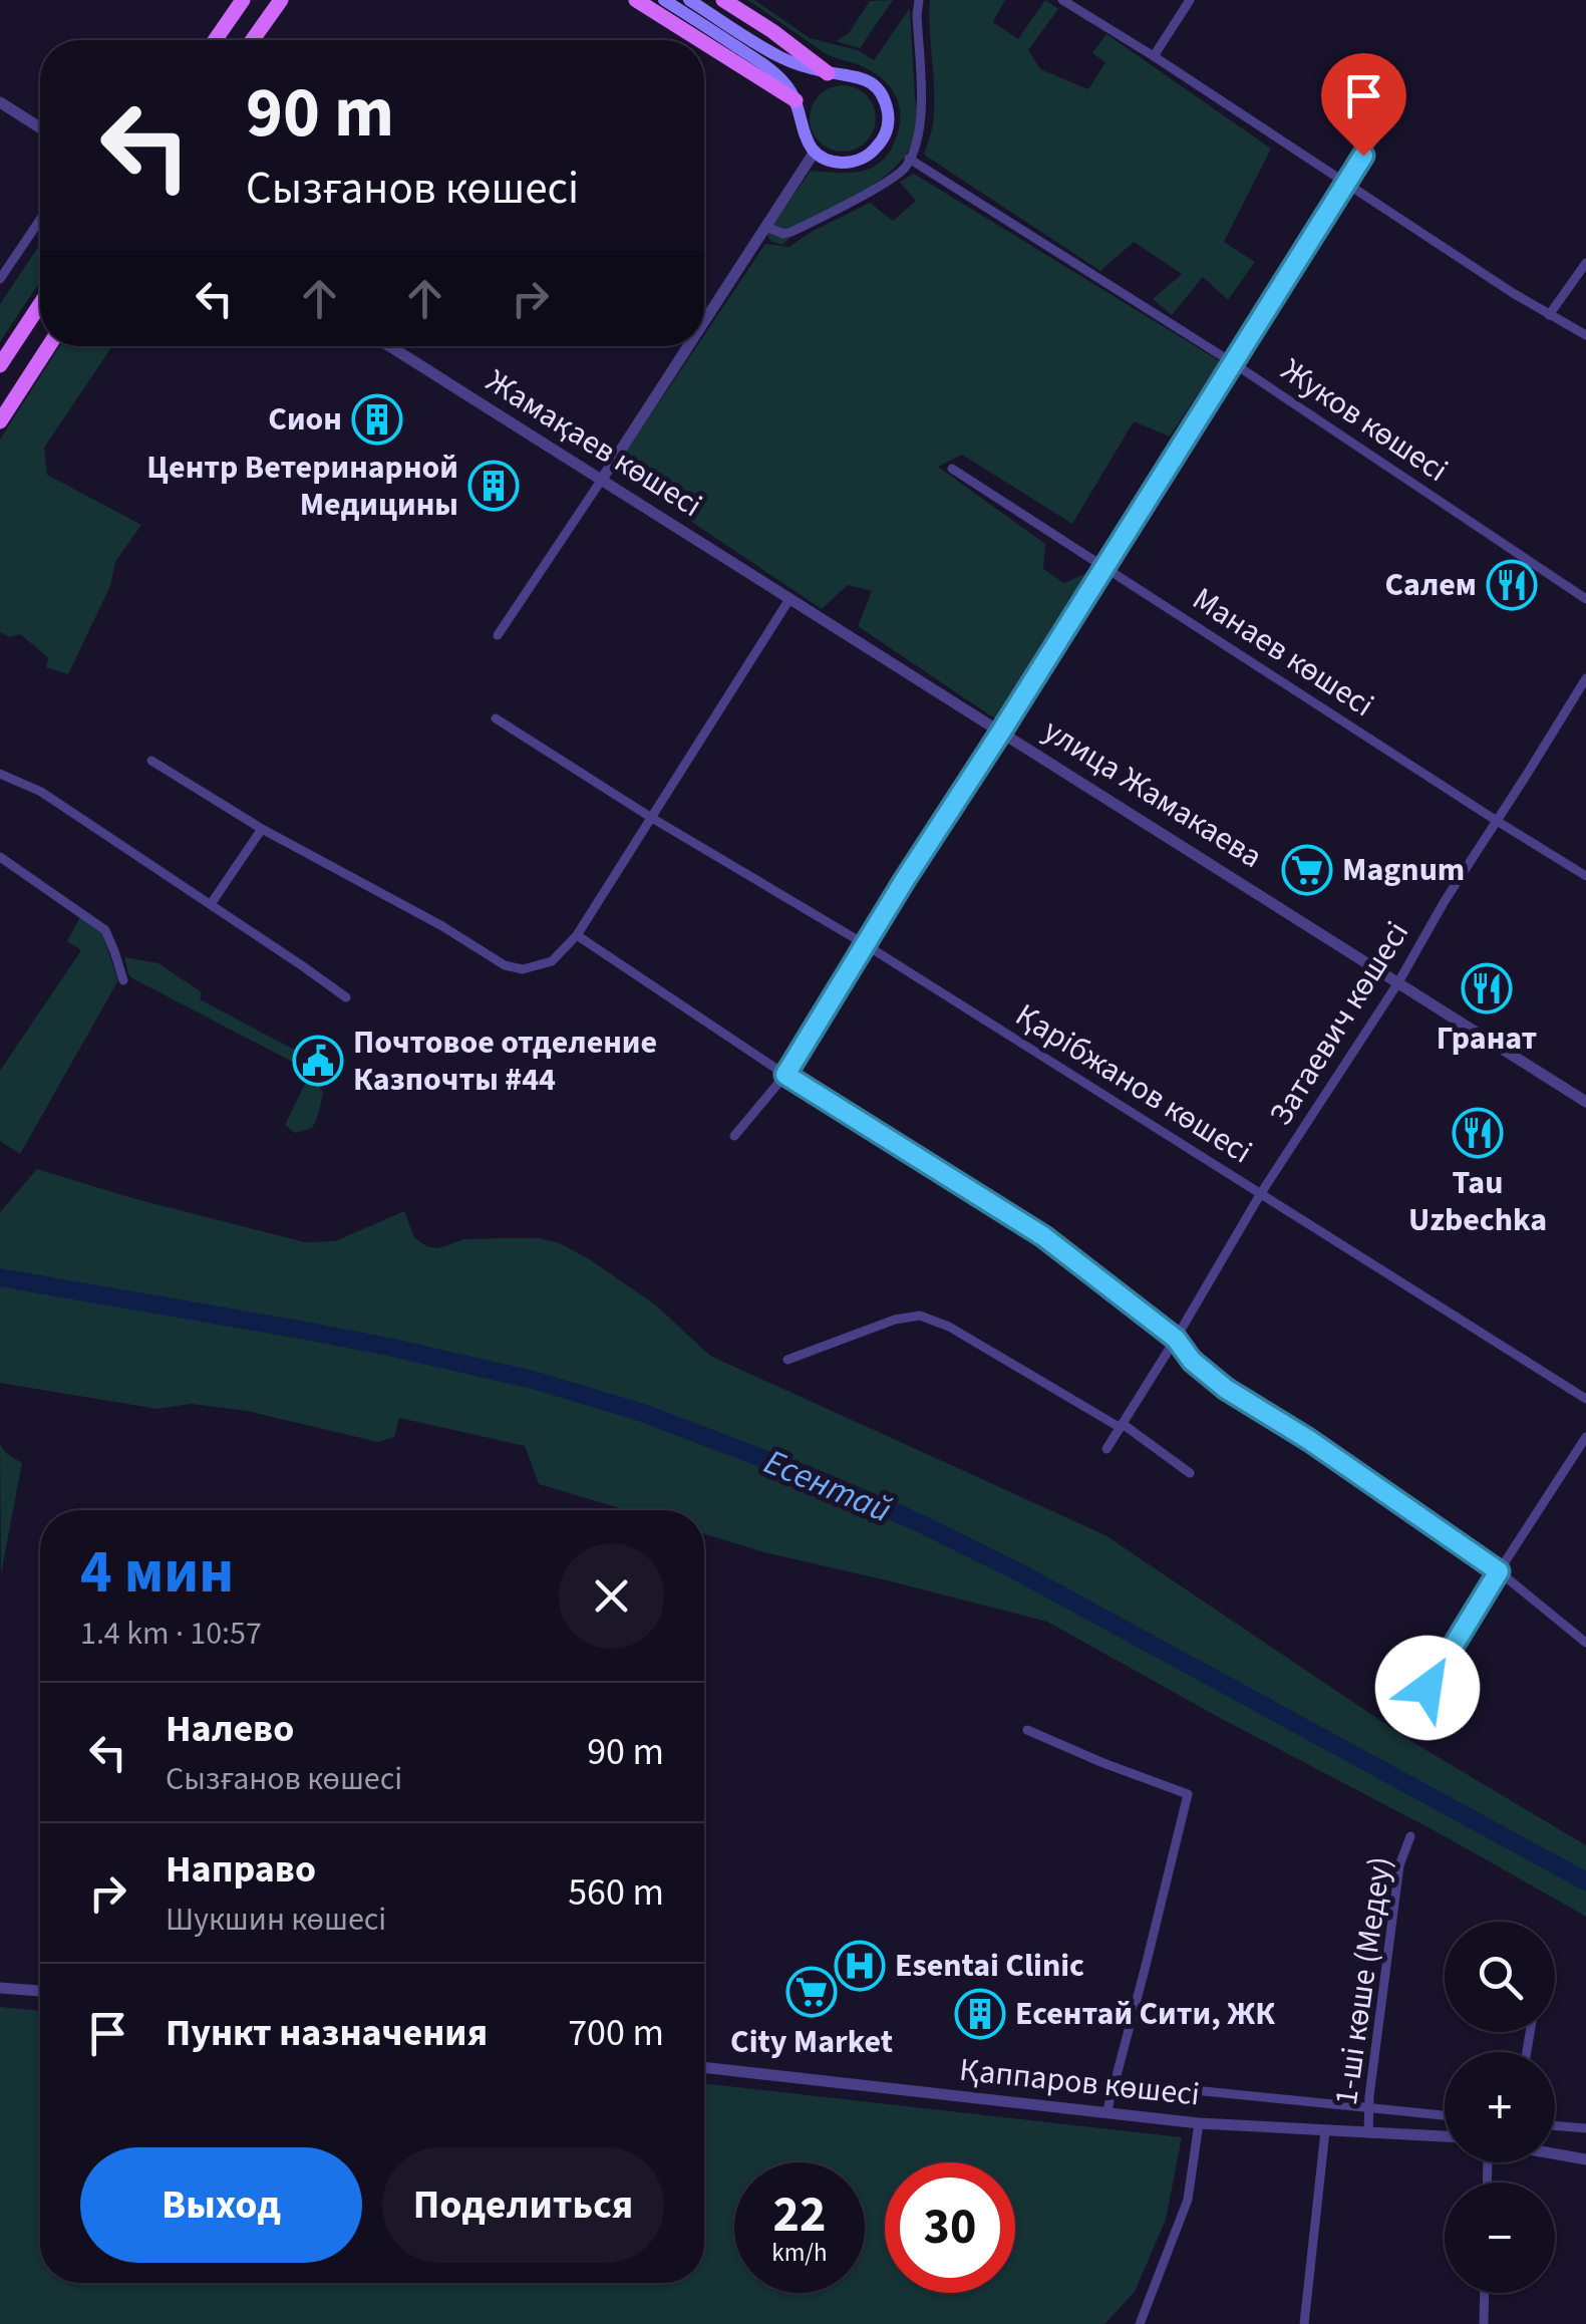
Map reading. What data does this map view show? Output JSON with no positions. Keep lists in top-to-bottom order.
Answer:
{
  "streets": {
    "street": [
      "Жуков көшесі",
      "Жамақаев көшесі",
      "Манаев көшесі",
      "улица Жамакаева",
      "Затаевич көшесі",
      "Қарібжанов көшесі",
      "1-ші көше (Медеу)",
      "Қаппаров көшесі"
    ]
  },
  "crossings": [
    ["Жамақаев көшесі", "улица Жамакаева"],
    ["Манаев көшесі", "Затаевич көшесі"],
    ["улица Жамакаева", "Затаевич көшесі"],
    ["Затаевич көшесі", "Қарібжанов көшесі"],
    ["1-ші көше (Медеу)", "Қаппаров көшесі"]
  ],
  "water": ["Есентай"],
  "places": {
    "building": ["Сион", "Центр Ветеринарной Медицины", "Есентай Сити, ЖК"],
    "restaurant": ["Салем", "Гранат", "Tau Uzbechka"],
    "supermarket": ["Magnum", "City Market"],
    "public building": ["Почтовое отделение Казпочты #44"],
    "hospital": ["Esentai Clinic"]
  },
  "page": {
    "turn": ["90 m", "Сызғанов көшесі"],
    "heading": ["4 мин", "1.4 km · 10:57"],
    "list": [
      {
        "name": "Налево",
        "note": "Сызғанов көшесі",
        "value": "90 m"
      },
      {
        "name": "Направо",
        "note": "Шукшин көшесі",
        "value": "560 m"
      },
      {
        "name": "Пункт назначения",
        "value": "700 m"
      }
    ],
    "map_buttons": ["+", "−"],
    "buttons": ["Выход", "Поделиться"],
    "speed": "22 km/h",
    "limit": "30"
  }
}
